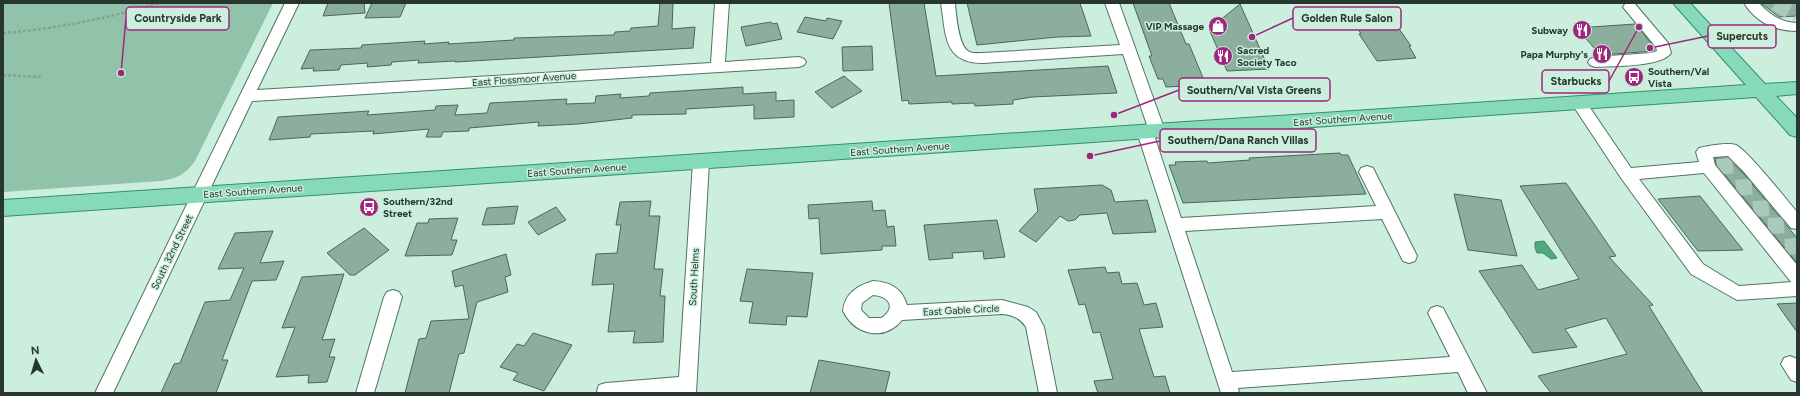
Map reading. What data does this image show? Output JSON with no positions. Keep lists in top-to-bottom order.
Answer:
{
  "streets": {
    "main road": ["East Southern Avenue"],
    "street": [
      "East Flossmoor Avenue",
      "South 32nd Street",
      "South Helms",
      "East Gable Circle"
    ]
  },
  "crossings": [
    ["East Flossmoor Avenue", "South 32nd Street"],
    ["East Southern Avenue", "South 32nd Street"],
    ["East Southern Avenue", "South Helms"]
  ],
  "places": {
    "shop": ["VIP Massage"],
    "other": [
      "Starbucks",
      "Golden Rule Salon",
      "Supercuts",
      "Countryside Park",
      "Southern/Val Vista Greens",
      "Southern/Dana Ranch Villas"
    ],
    "restaurant": ["Subway", "Papa Murphy's", "Sacred Society Taco"],
    "bus stop": ["Southern/Val Vista", "Southern/32nd Street"]
  },
  "north": "top"
}
